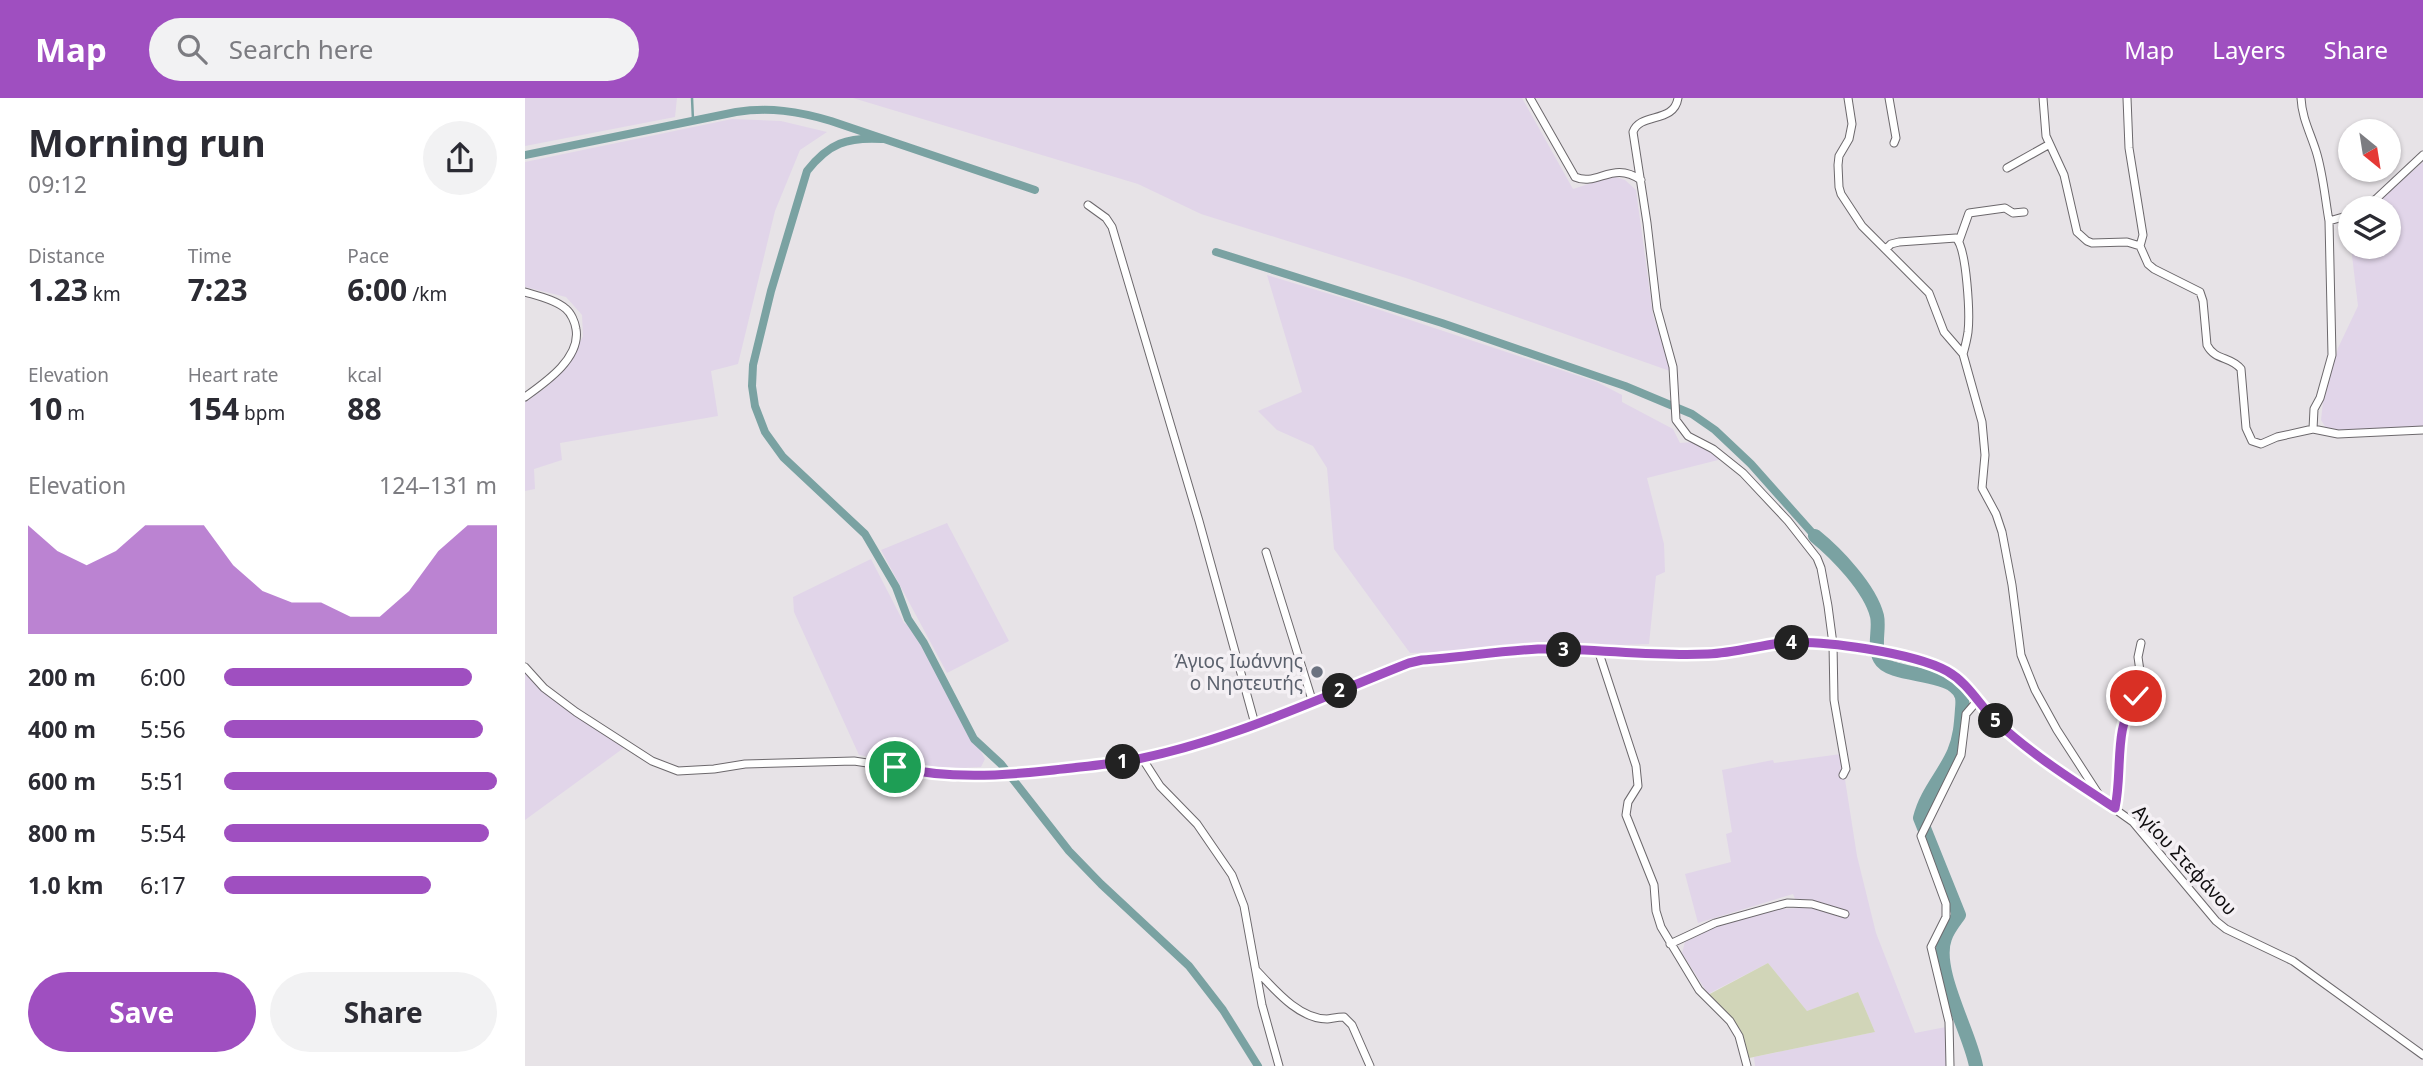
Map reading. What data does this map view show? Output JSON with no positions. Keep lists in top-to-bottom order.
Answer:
{
  "streets": {
    "street": ["Αγίου Στεφάνου"]
  },
  "places": ["Άγιος Ιωάννης ο Νηστευτής"],
  "north": "bottom right",
  "page": {
    "header": "Map",
    "search": "Search here",
    "nav": ["Map", "Layers", "Share"],
    "heading": ["Morning run", "09:12"],
    "stats": [
      ["Distance", "1.23 km"],
      ["Time", "7:23"],
      ["Pace", "6:00 /km"],
      ["Elevation", "10 m"],
      ["Heart rate", "154 bpm"],
      ["kcal", "88"]
    ],
    "chart": ["Elevation", "124–131 m"],
    "pins": [
      "4",
      "3",
      "2",
      "5",
      "1"
    ],
    "list": [
      {
        "name": "200 m",
        "note": "6:00"
      },
      {
        "name": "400 m",
        "note": "5:56"
      },
      {
        "name": "600 m",
        "note": "5:51"
      },
      {
        "name": "800 m",
        "note": "5:54"
      },
      {
        "name": "1.0 km",
        "note": "6:17"
      }
    ],
    "buttons": ["Save", "Share"]
  }
}
